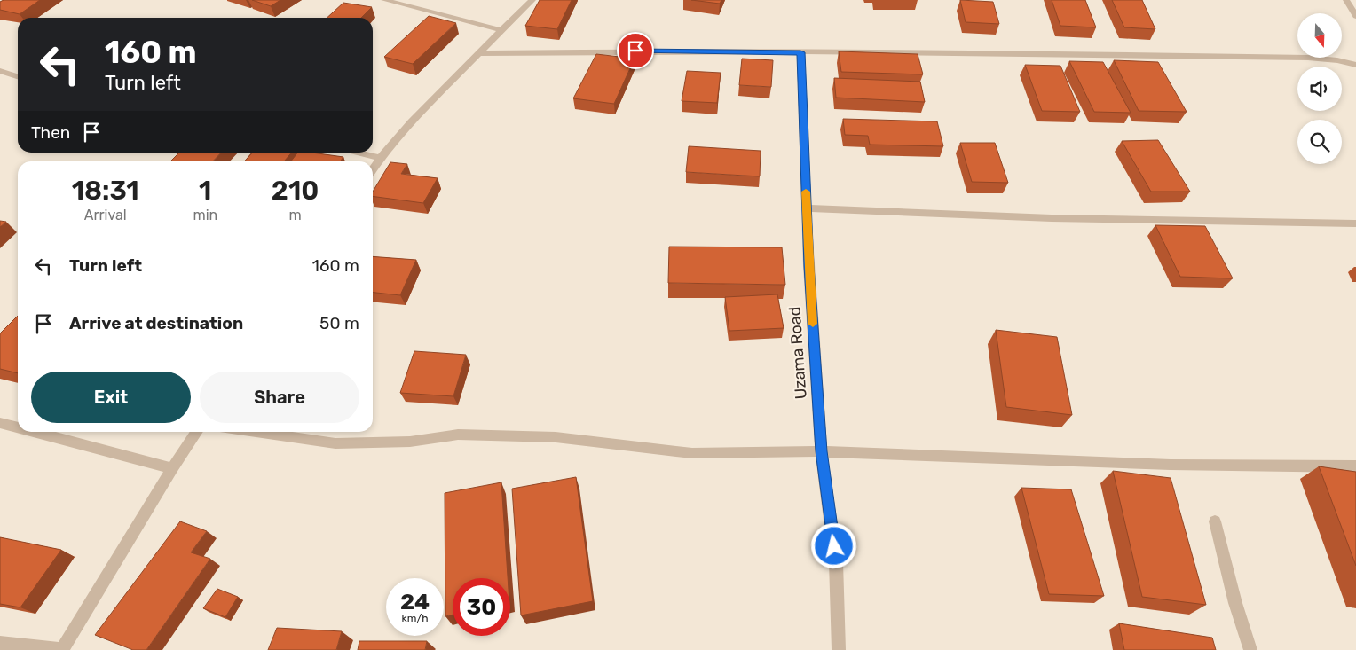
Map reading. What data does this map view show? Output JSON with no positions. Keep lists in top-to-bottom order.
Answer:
{
  "streets": {
    "street": ["Uzama Road"]
  },
  "north": "bottom",
  "page": {
    "turn": ["160 m", "Turn left"],
    "then": "Then",
    "eta": [
      "18:31",
      "Arrival",
      "1",
      "min",
      "210",
      "m"
    ],
    "list": [
      {
        "name": "Turn left",
        "value": "160 m"
      },
      {
        "name": "Arrive at destination",
        "value": "50 m"
      }
    ],
    "buttons": ["Exit", "Share"],
    "speed": "24 km/h",
    "limit": "30"
  }
}
